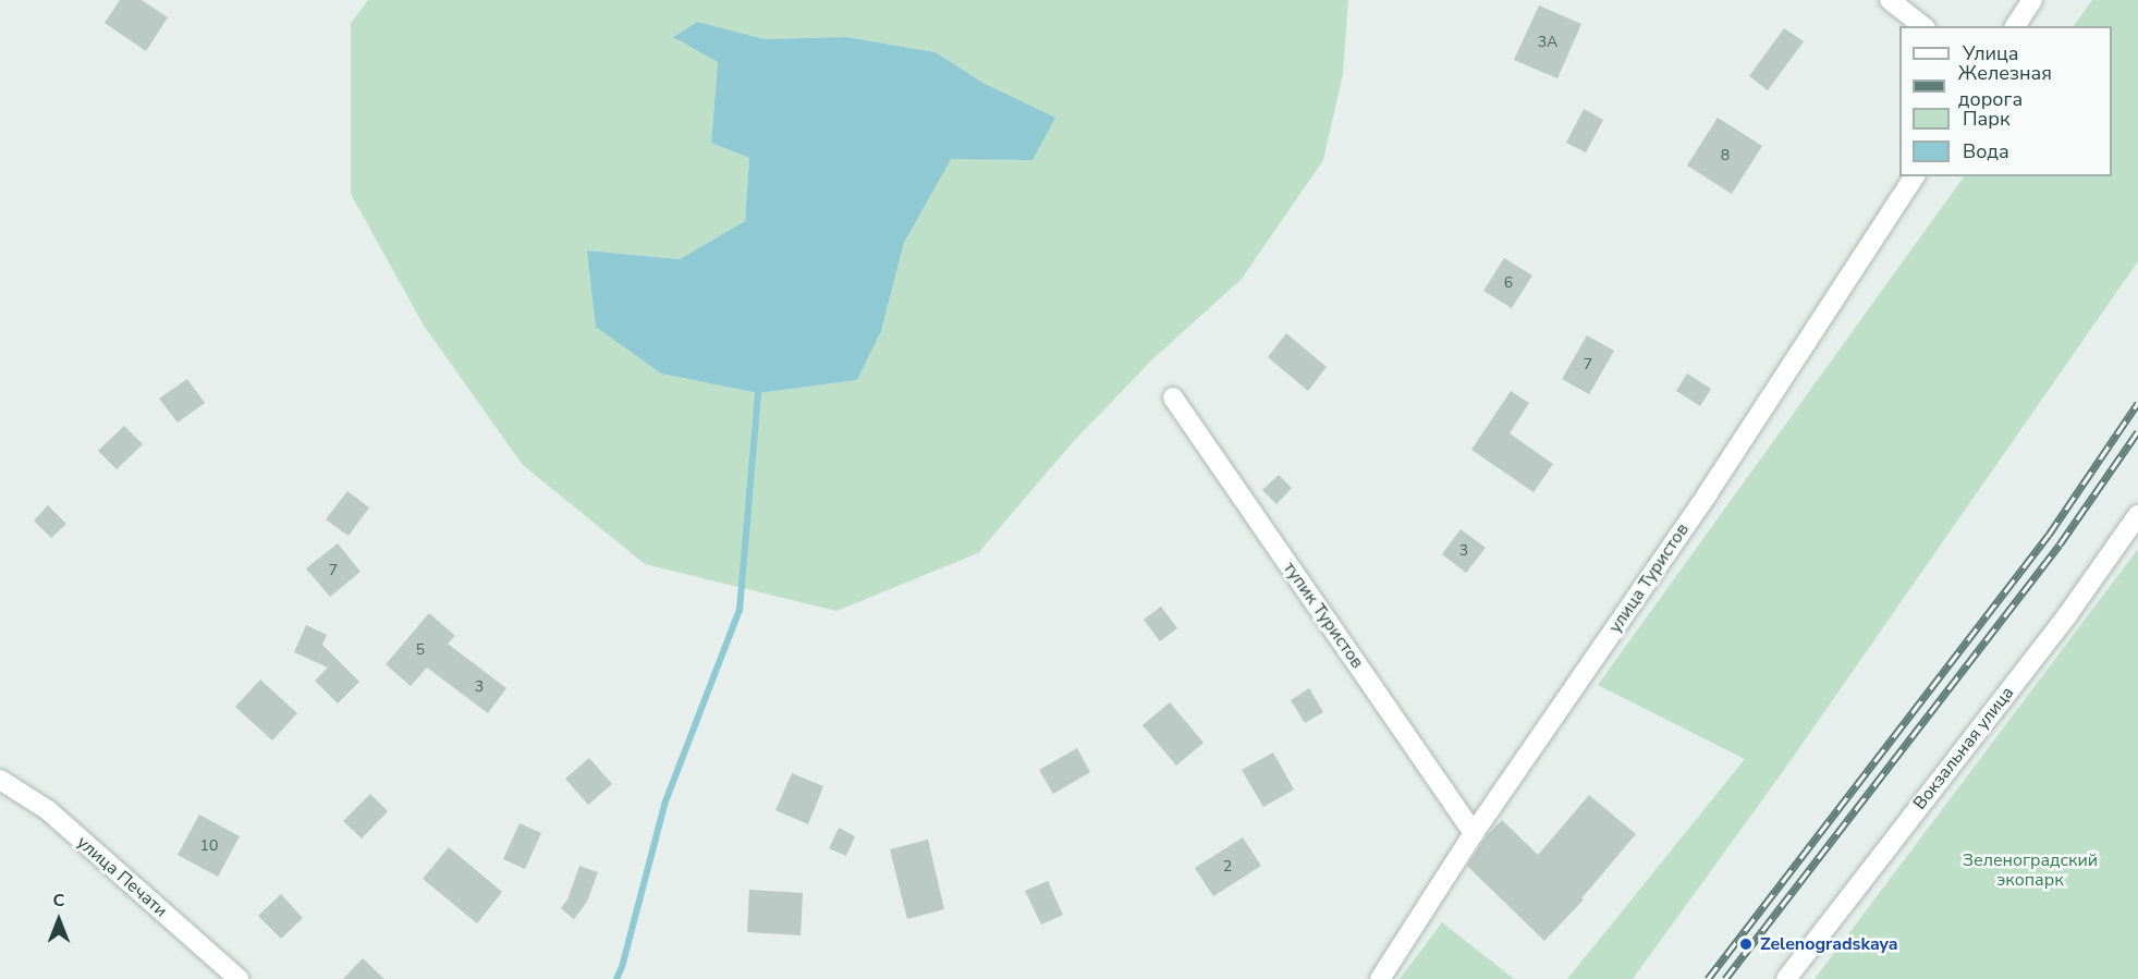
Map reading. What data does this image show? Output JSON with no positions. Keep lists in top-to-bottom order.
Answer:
{
  "streets": {
    "street": [
      "улица Туристов",
      "тупик Туристов",
      "Вокзальная улица",
      "улица Печати"
    ]
  },
  "crossings": [
    ["улица Туристов", "тупик Туристов"]
  ],
  "parks": ["Зеленоградский экопарк"],
  "places": ["Zelenogradskaya"],
  "house_numbers": [
    "3А",
    "8",
    "6",
    "7",
    "3",
    "7",
    "5",
    "3",
    "10",
    "2"
  ],
  "legend": [
    "Улица",
    "Железная дорога",
    "Парк",
    "Вода"
  ],
  "north": "top"
}
